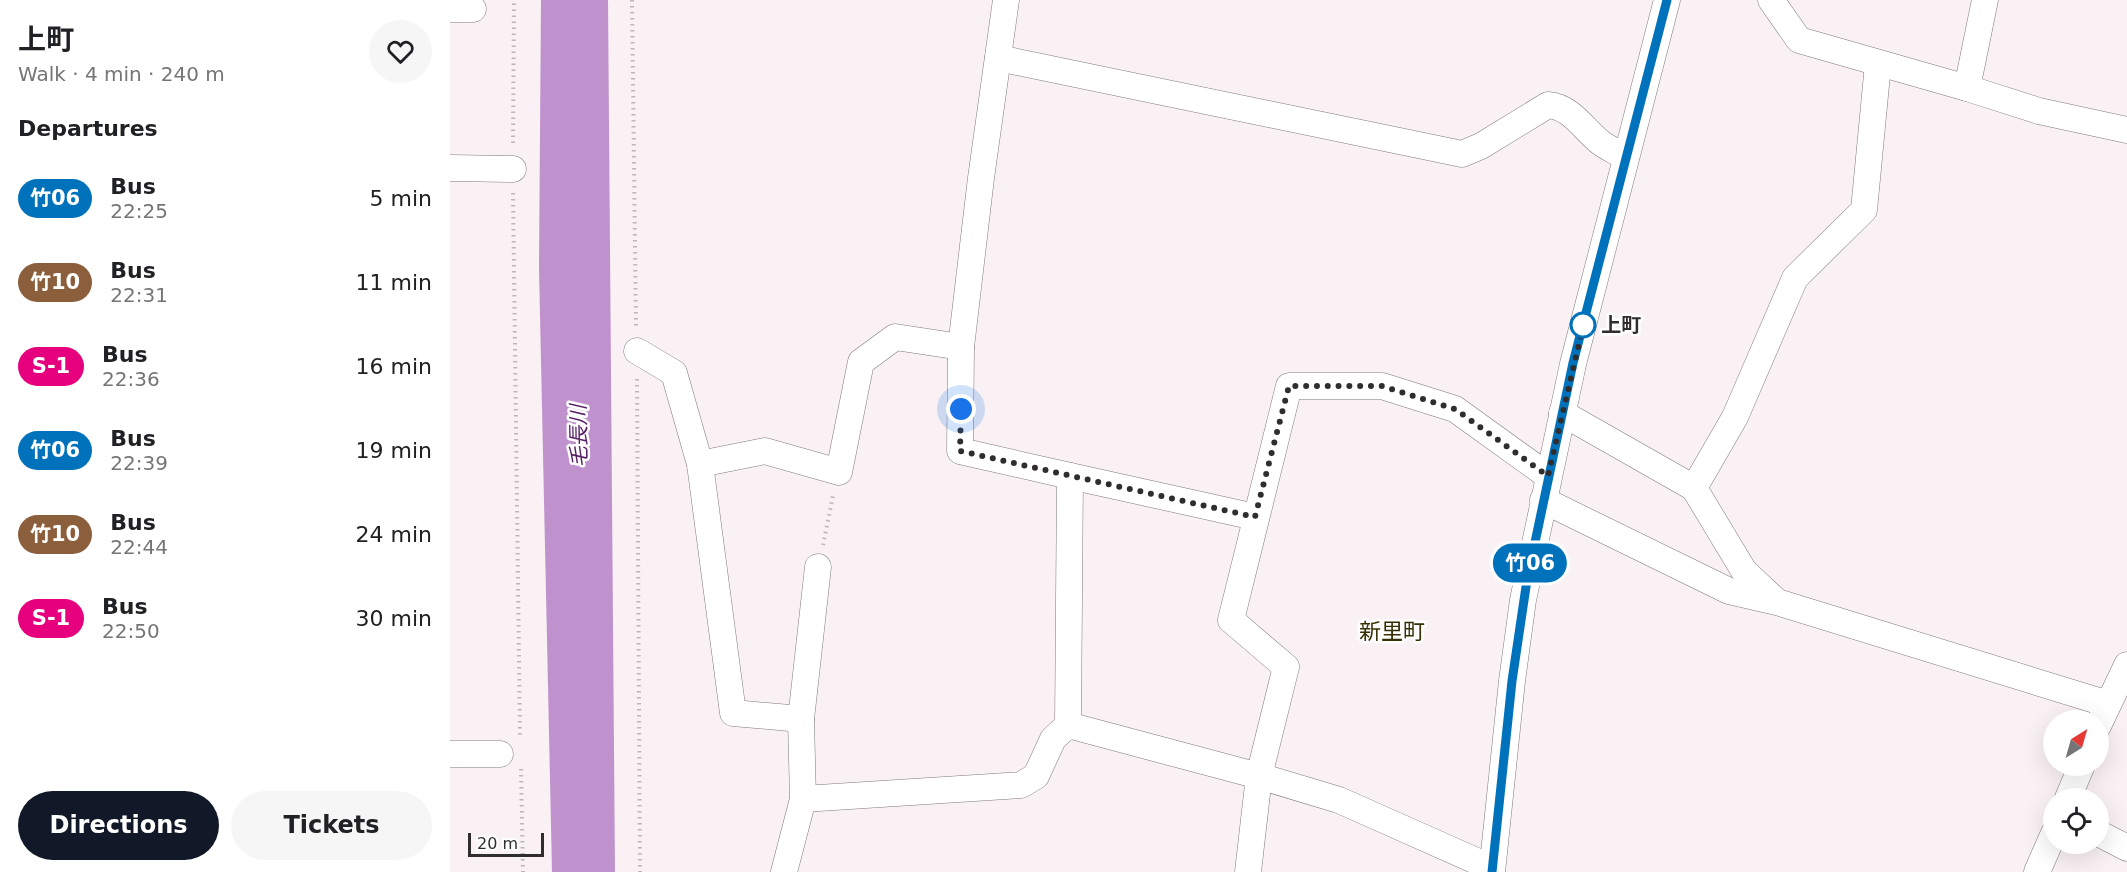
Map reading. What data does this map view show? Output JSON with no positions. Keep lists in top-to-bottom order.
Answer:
{
  "districts": ["新里町"],
  "water": ["毛長川"],
  "places": ["上町"],
  "lines": ["bus line 竹06"],
  "scale_bar": "20 m",
  "north": "top right",
  "page": {
    "heading": [
      ["上町", "Walk · 4 min · 240 m"],
      "Departures"
    ],
    "on_map": "竹06",
    "list": [
      {
        "mark": "竹06",
        "name": "Bus",
        "note": "22:25",
        "value": "5 min"
      },
      {
        "mark": "竹10",
        "name": "Bus",
        "note": "22:31",
        "value": "11 min"
      },
      {
        "mark": "S-1",
        "name": "Bus",
        "note": "22:36",
        "value": "16 min"
      },
      {
        "mark": "竹06",
        "name": "Bus",
        "note": "22:39",
        "value": "19 min"
      },
      {
        "mark": "竹10",
        "name": "Bus",
        "note": "22:44",
        "value": "24 min"
      },
      {
        "mark": "S-1",
        "name": "Bus",
        "note": "22:50",
        "value": "30 min"
      }
    ],
    "buttons": ["Directions", "Tickets"],
    "scale": "20 m"
  }
}
